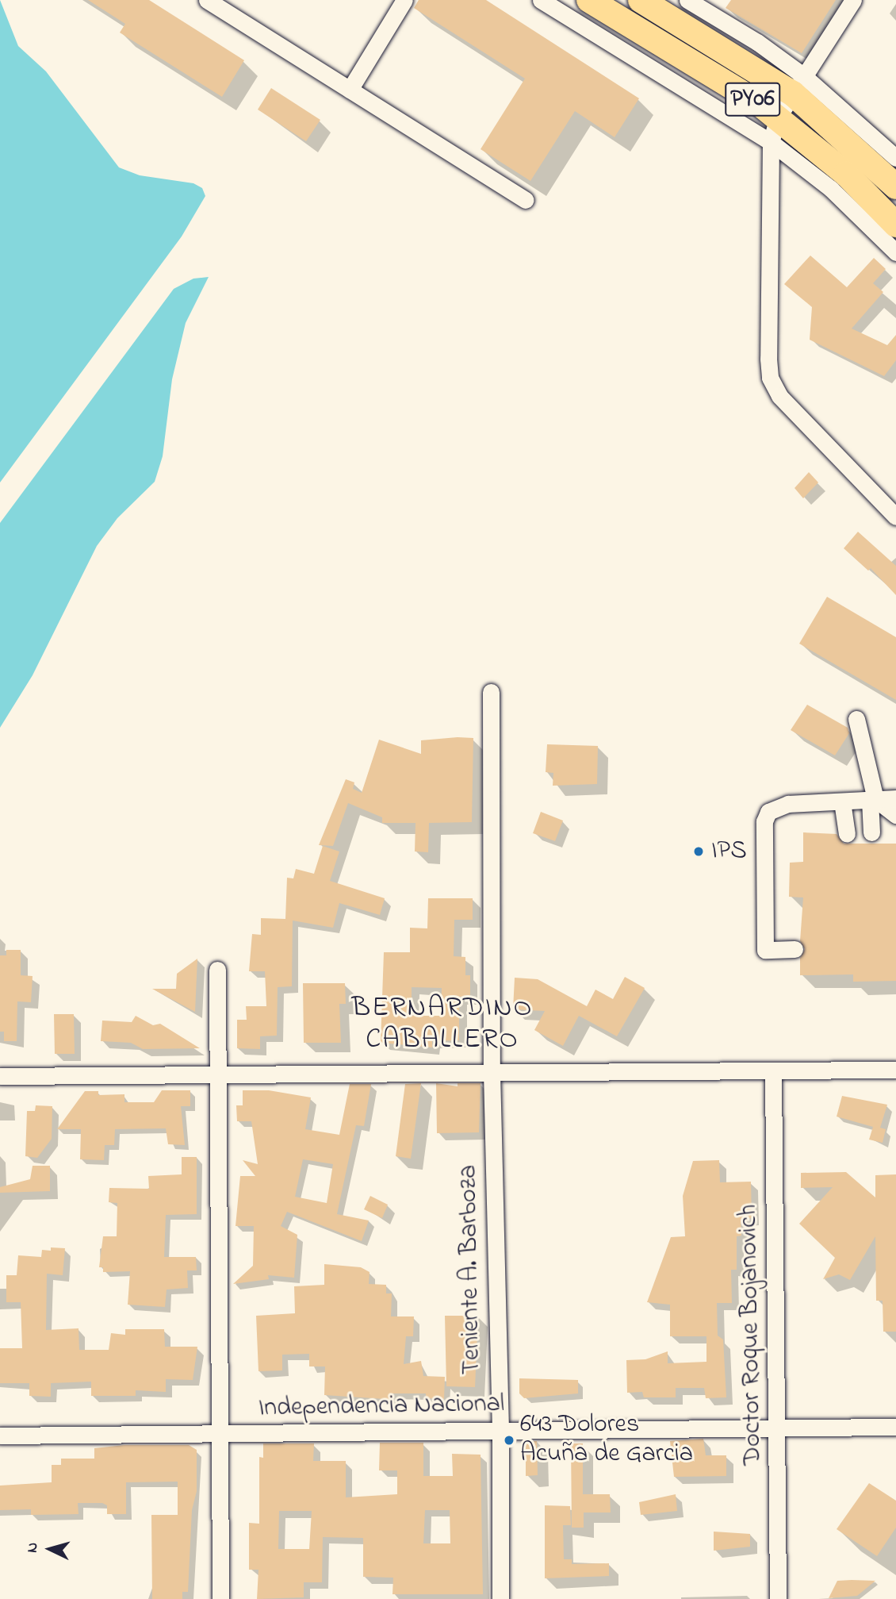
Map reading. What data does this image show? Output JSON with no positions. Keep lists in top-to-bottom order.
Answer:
{
  "streets": {
    "highway": ["PY06"],
    "street": ["Teniente A. Barboza", "Doctor Roque Bojanovich", "Independencia Nacional"]
  },
  "crossings": [
    ["Teniente A. Barboza", "Independencia Nacional"],
    ["Doctor Roque Bojanovich", "Independencia Nacional"]
  ],
  "districts": ["BERNARDINO CABALLERO"],
  "places": ["IPS", "643 Dolores Acuña de Garcia"],
  "north": "left"
}
